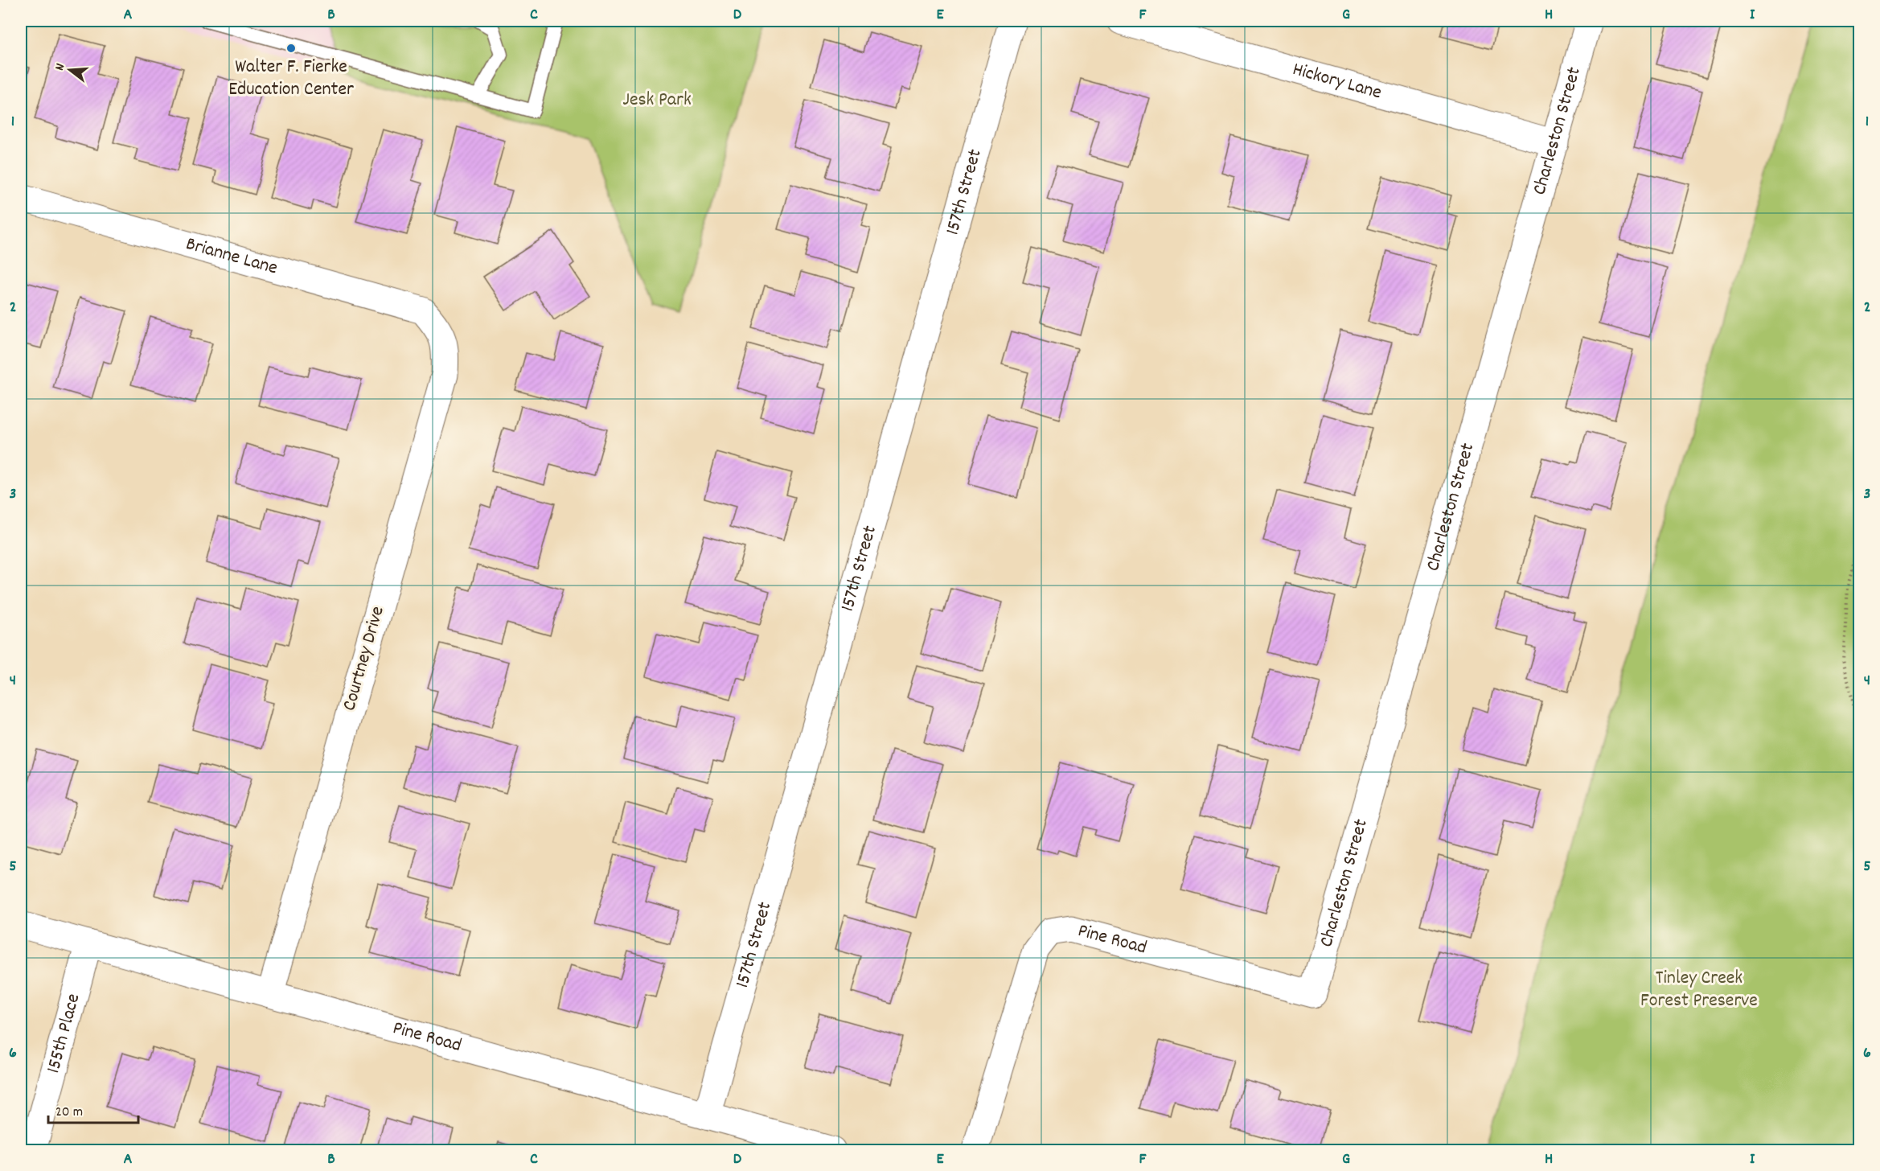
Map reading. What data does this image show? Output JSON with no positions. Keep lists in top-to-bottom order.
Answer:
{
  "streets": {
    "street": [
      "Hickory Lane",
      "Charleston Street",
      "157th Street",
      "Brianne Lane",
      "Courtney Drive",
      "Pine Road",
      "155th Place"
    ]
  },
  "crossings": [
    ["Hickory Lane", "Charleston Street"],
    ["Charleston Street", "Pine Road"],
    ["157th Street", "Pine Road"],
    ["Brianne Lane", "Courtney Drive"],
    ["Courtney Drive", "Pine Road"],
    ["Pine Road", "155th Place"]
  ],
  "parks": ["Jesk Park", "Tinley Creek Forest Preserve"],
  "places": ["Walter F. Fierke Education Center"],
  "scale_bar": "20 m",
  "north": "left",
  "grid": {
    "columns": [
      "A",
      "B",
      "C",
      "D",
      "E",
      "F",
      "G",
      "H",
      "I"
    ],
    "rows": [
      "1",
      "2",
      "3",
      "4",
      "5",
      "6"
    ]
  }
}
